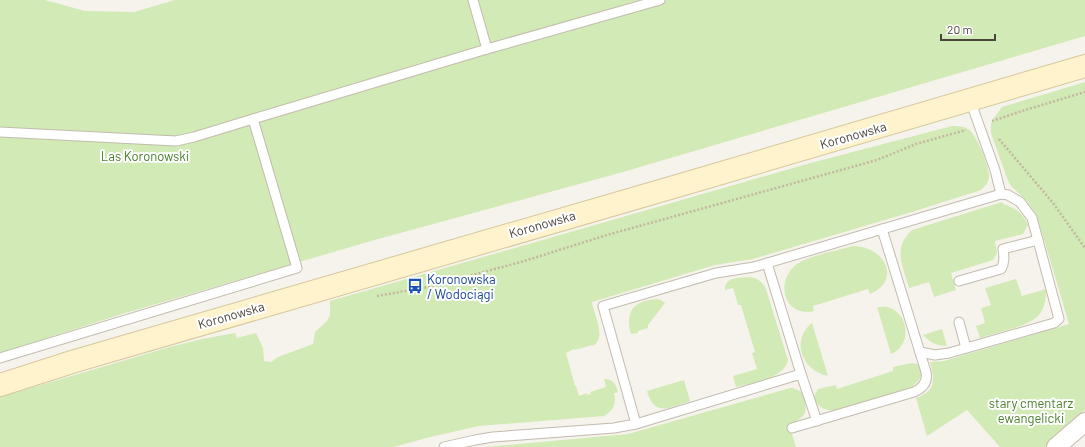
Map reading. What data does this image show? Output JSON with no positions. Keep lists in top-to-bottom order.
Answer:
{
  "streets": {
    "main road": ["Koronowska"]
  },
  "parks": ["Las Koronowski", "stary cmentarz ewangelicki"],
  "places": {
    "bus stop": ["Koronowska / Wodociągi"]
  },
  "scale_bar": "20 m"
}
